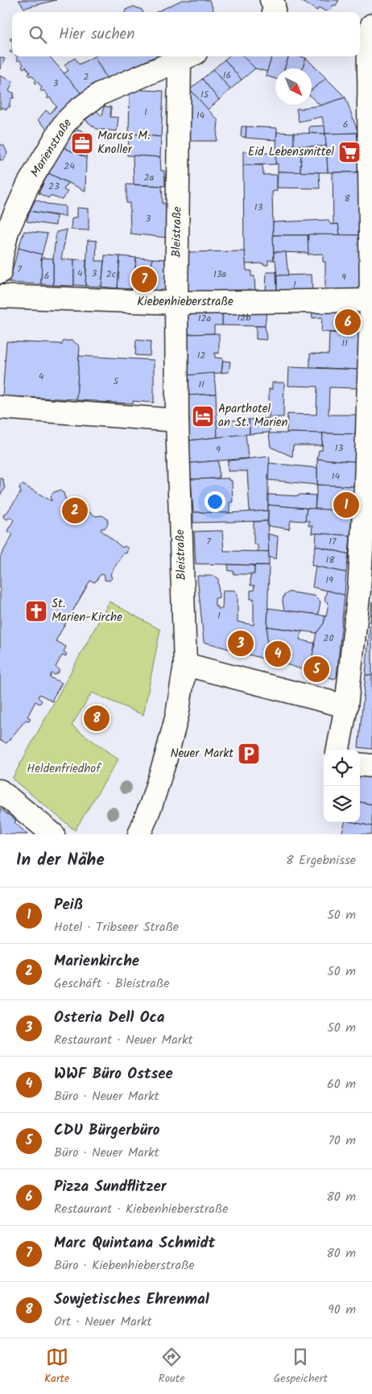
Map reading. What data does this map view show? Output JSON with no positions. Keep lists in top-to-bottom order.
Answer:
{
  "streets": {
    "street": ["Marienstraße", "Bleistraße", "Kiebenhieberstraße"]
  },
  "crossings": [
    ["Marienstraße", "Bleistraße"],
    ["Bleistraße", "Kiebenhieberstraße"]
  ],
  "parks": ["Heldenfriedhof"],
  "places": {
    "office": ["Marcus M. Knoller"],
    "supermarket": ["Eid Lebensmittel"],
    "hotel": ["Aparthotel an St. Marien"],
    "church": ["St. Marien-Kirche"],
    "parking": ["Neuer Markt"]
  },
  "house_numbers": [
    "16",
    "2",
    "3",
    "15",
    "1",
    "14",
    "6",
    "24",
    "2a",
    "23",
    "8",
    "13",
    "3",
    "7",
    "4",
    "3",
    "2c",
    "13a",
    "6",
    "9",
    "1",
    "12b",
    "12a",
    "11",
    "12",
    "4",
    "5",
    "11",
    "13",
    "9",
    "14",
    "7",
    "17",
    "18",
    "19",
    "1",
    "20"
  ],
  "north": "bottom right",
  "page": {
    "search": "Hier suchen",
    "pins": [
      "7",
      "6",
      "1",
      "2",
      "3",
      "4",
      "5",
      "8"
    ],
    "heading": ["In der Nähe", "8 Ergebnisse"],
    "list": [
      {
        "mark": "1",
        "name": "Peiß",
        "note": "Hotel · Tribseer Straße",
        "value": "50 m"
      },
      {
        "mark": "2",
        "name": "Marienkirche",
        "note": "Geschäft · Bleistraße",
        "value": "50 m"
      },
      {
        "mark": "3",
        "name": "Osteria Dell Oca",
        "note": "Restaurant · Neuer Markt",
        "value": "50 m"
      },
      {
        "mark": "4",
        "name": "WWF Büro Ostsee",
        "note": "Büro · Neuer Markt",
        "value": "60 m"
      },
      {
        "mark": "5",
        "name": "CDU Bürgerbüro",
        "note": "Büro · Neuer Markt",
        "value": "70 m"
      },
      {
        "mark": "6",
        "name": "Pizza Sundflitzer",
        "note": "Restaurant · Kiebenhieberstraße",
        "value": "80 m"
      },
      {
        "mark": "7",
        "name": "Marc Quintana Schmidt",
        "note": "Büro · Kiebenhieberstraße",
        "value": "80 m"
      },
      {
        "mark": "8",
        "name": "Sowjetisches Ehrenmal",
        "note": "Ort · Neuer Markt",
        "value": "90 m"
      }
    ],
    "nav": ["Karte", "Route", "Gespeichert"]
  }
}
